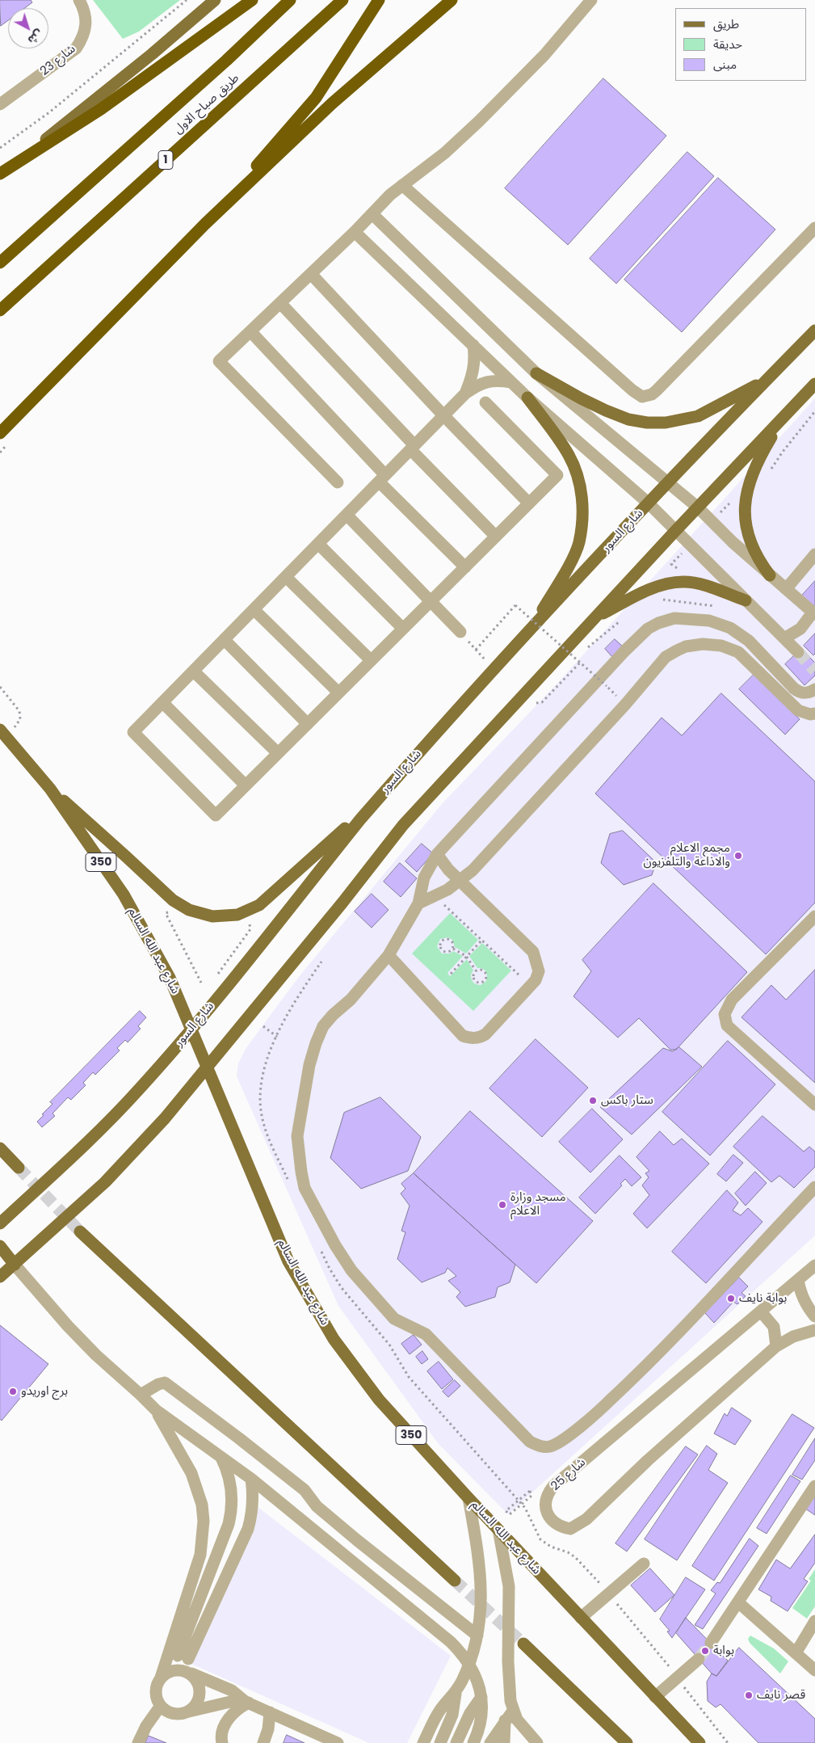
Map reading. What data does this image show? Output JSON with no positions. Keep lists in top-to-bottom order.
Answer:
{
  "streets": {
    "highway": ["طريق صباح الاول", "1"],
    "main road": ["شارع السور", "350", "شارع عبد الله السالم"],
    "street": ["شارع 23", "شارع 25"]
  },
  "crossings": [
    ["شارع السور", "شارع عبد الله السالم"]
  ],
  "places": [
    "مجمع الاعلام والاذاعة والتلفزيون",
    "ستار باكس",
    "مسجد وزارة الاعلام",
    "بوابة نايف",
    "برج اوريدو",
    "بوابة",
    "قصر نايف"
  ],
  "legend": ["طريق", "حديقة", "مبنى"],
  "north": "bottom right"
}
